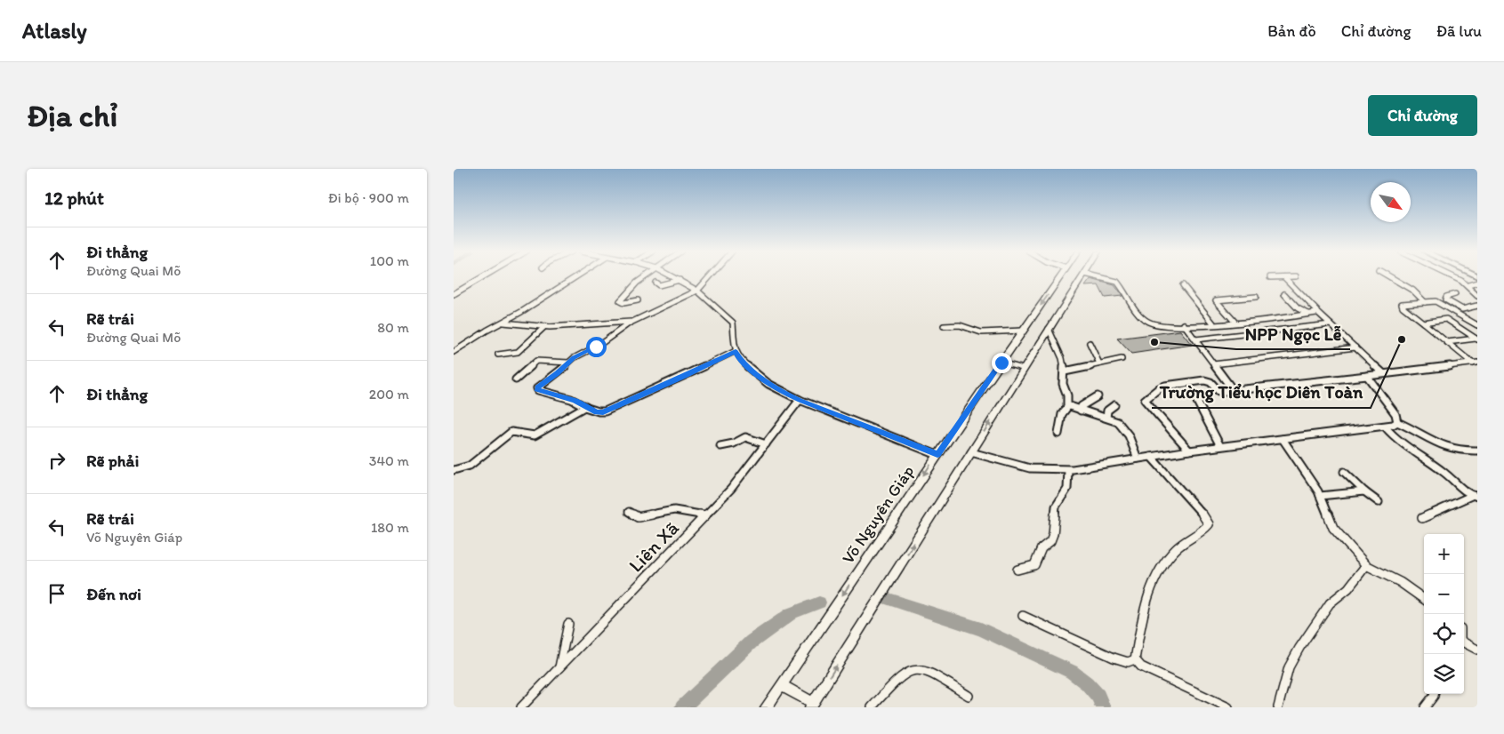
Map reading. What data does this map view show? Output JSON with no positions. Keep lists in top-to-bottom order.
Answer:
{
  "streets": {
    "main road": ["Võ Nguyên Giáp"],
    "street": ["Liên Xã"]
  },
  "places": ["Trường Tiểu học Diên Toàn", "NPP Ngọc Lễ"],
  "north": "bottom right",
  "page": {
    "header": "Atlasly",
    "nav": ["Bản đồ", "Chỉ đường", "Đã lưu"],
    "buttons": "Chỉ đường",
    "title": "Địa chỉ",
    "heading": ["12 phút", "Đi bộ · 900 m"],
    "list": [
      ["Đi thẳng", "Đường Quai Mõ", "100 m"],
      ["Rẽ trái", "Đường Quai Mõ", "80 m"],
      ["Đi thẳng", "200 m"],
      ["Rẽ phải", "340 m"],
      ["Rẽ trái", "Võ Nguyên Giáp", "180 m"],
      "Đến nơi"
    ],
    "map_buttons": ["+", "−"]
  }
}
